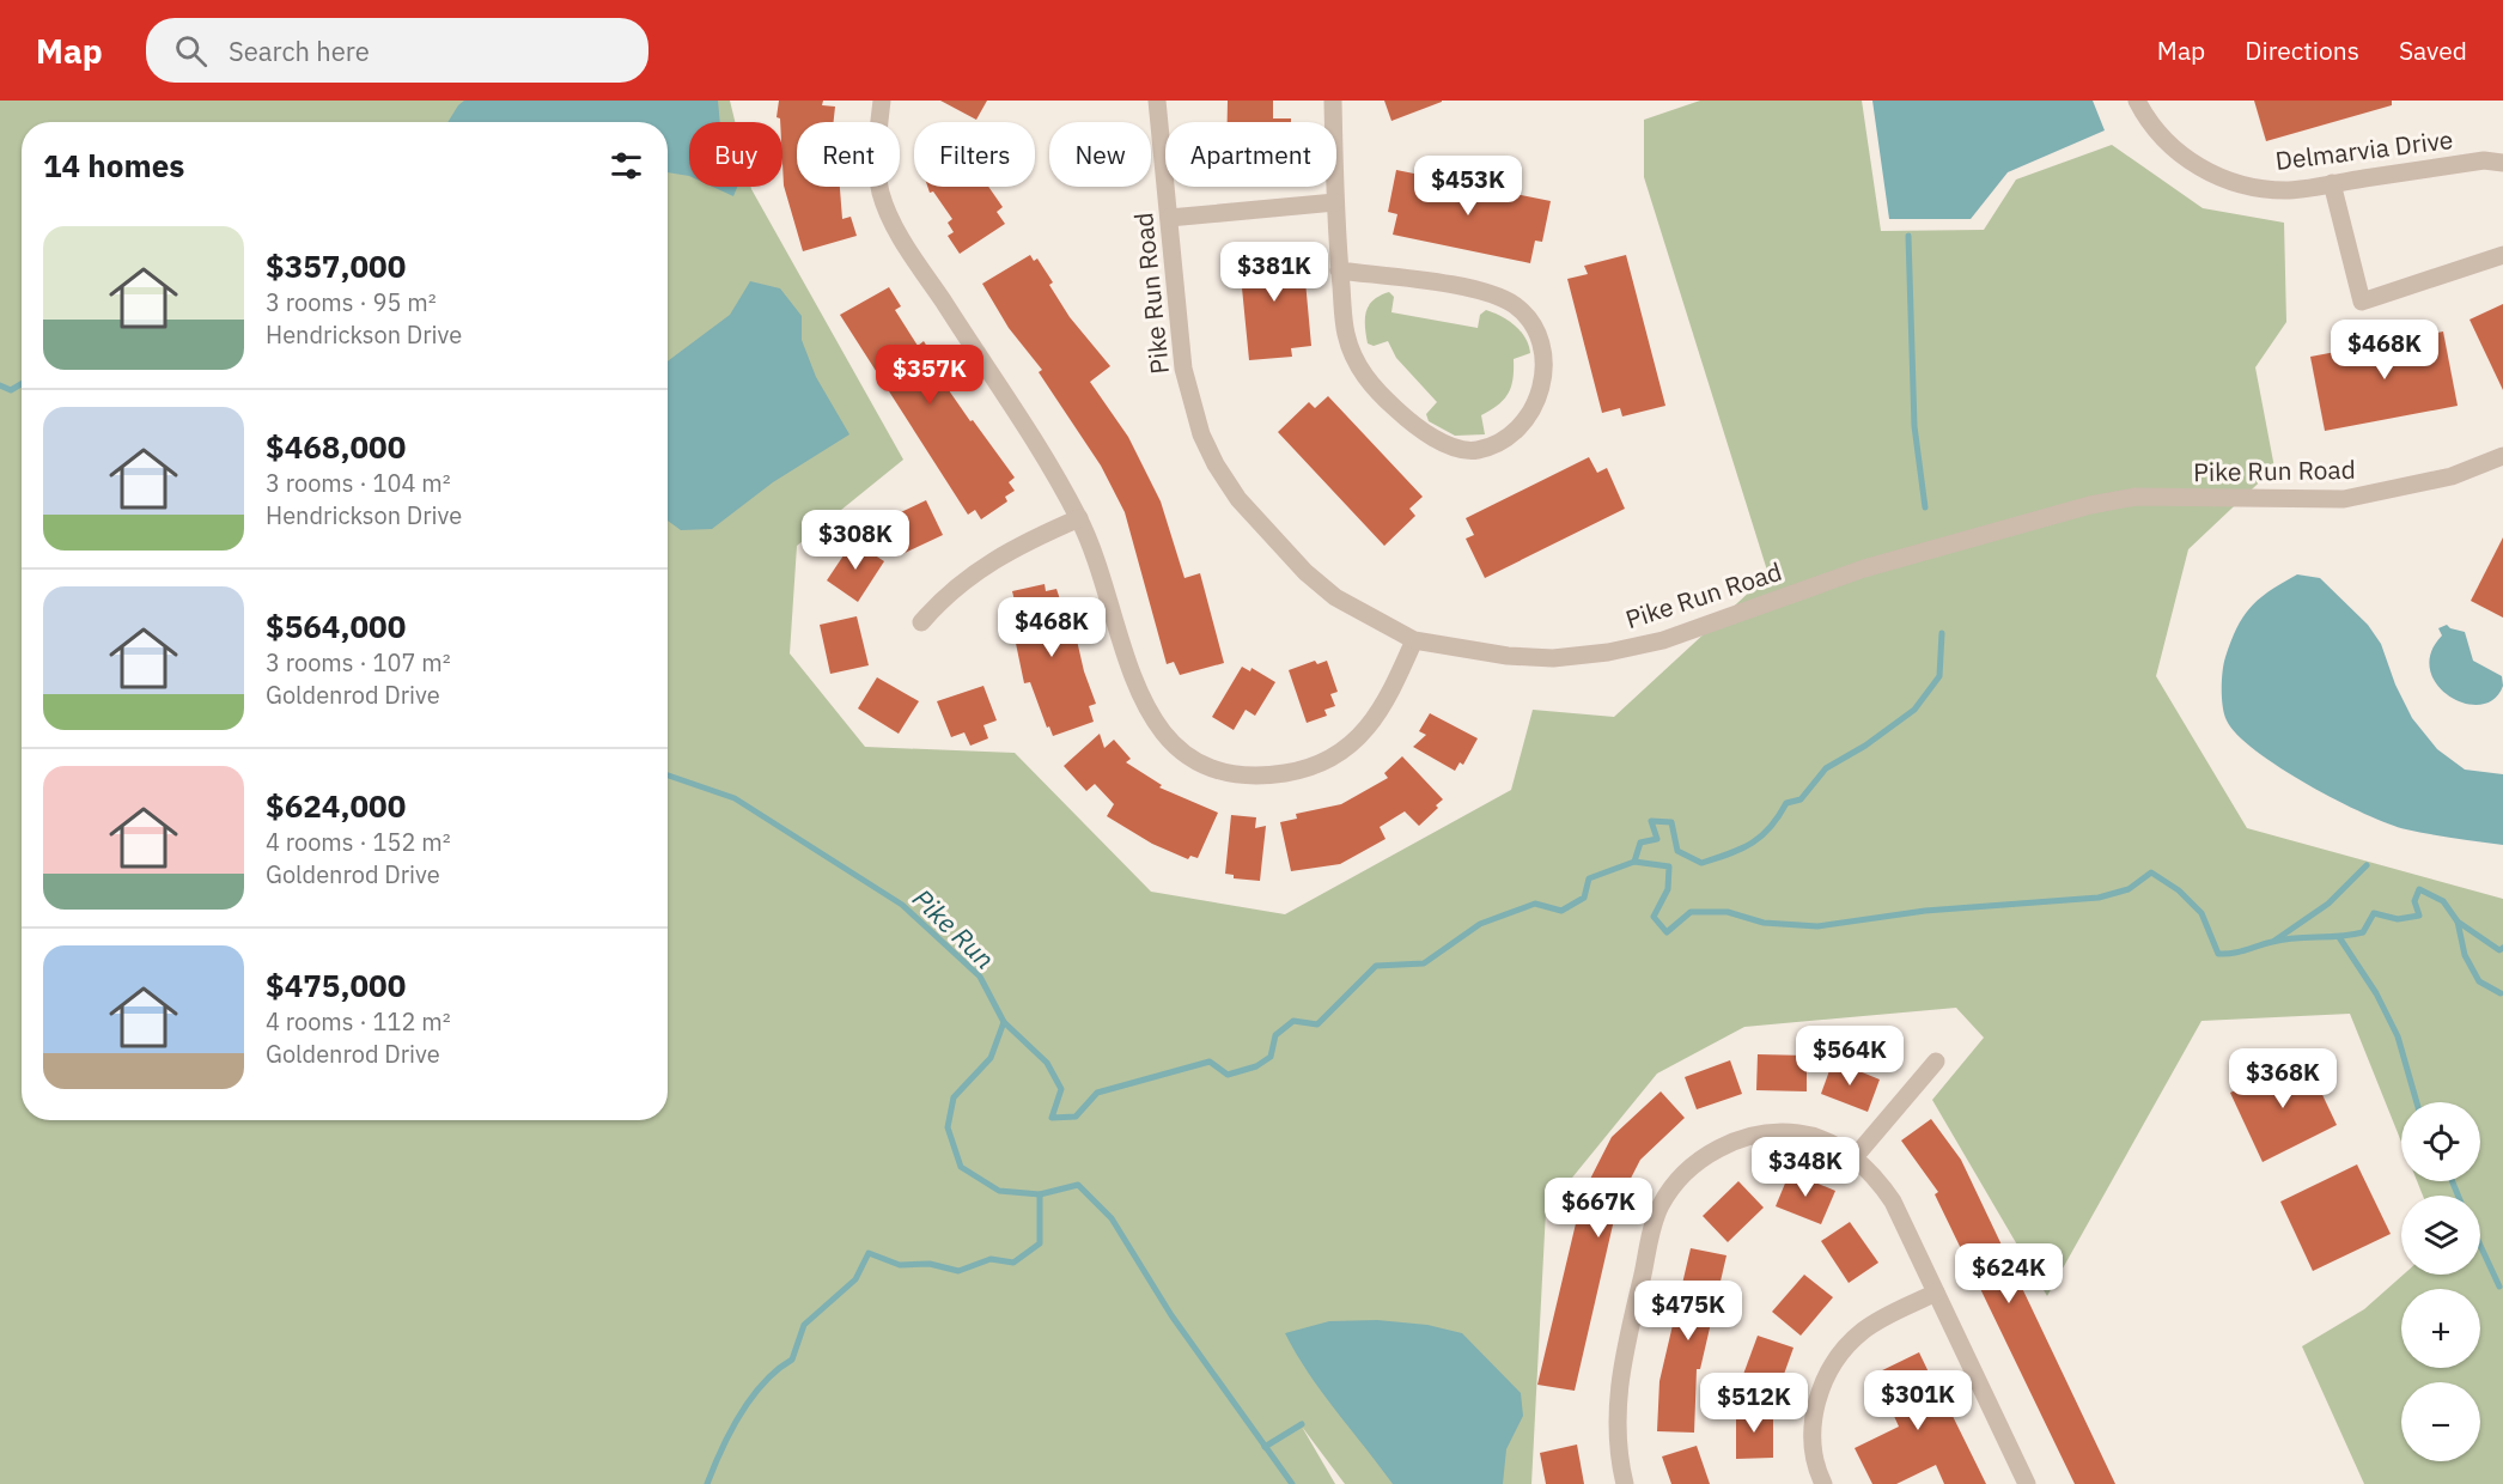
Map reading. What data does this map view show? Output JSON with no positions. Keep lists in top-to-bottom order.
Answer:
{
  "streets": {
    "street": ["Delmarvia Drive", "Pike Run Road"]
  },
  "water": ["Pike Run"],
  "page": {
    "header": "Map",
    "search": "Search here",
    "nav": ["Map", "Directions", "Saved"],
    "chip": [
      "Buy",
      "Rent",
      "Filters",
      "New",
      "Apartment"
    ],
    "heading": "14 homes",
    "price": [
      "$453K",
      "$381K",
      "$468K",
      "$357K",
      "$308K",
      "$468K",
      "$564K",
      "$368K",
      "$348K",
      "$667K",
      "$624K",
      "$475K",
      "$301K",
      "$512K"
    ],
    "list": [
      {
        "name": "$357,000",
        "note": "3 rooms · 95 m² · Hendrickson Drive"
      },
      {
        "name": "$468,000",
        "note": "3 rooms · 104 m² · Hendrickson Drive"
      },
      {
        "name": "$564,000",
        "note": "3 rooms · 107 m² · Goldenrod Drive"
      },
      {
        "name": "$624,000",
        "note": "4 rooms · 152 m² · Goldenrod Drive"
      },
      {
        "name": "$475,000",
        "note": "4 rooms · 112 m² · Goldenrod Drive"
      }
    ],
    "map_buttons": ["+", "−"]
  }
}
